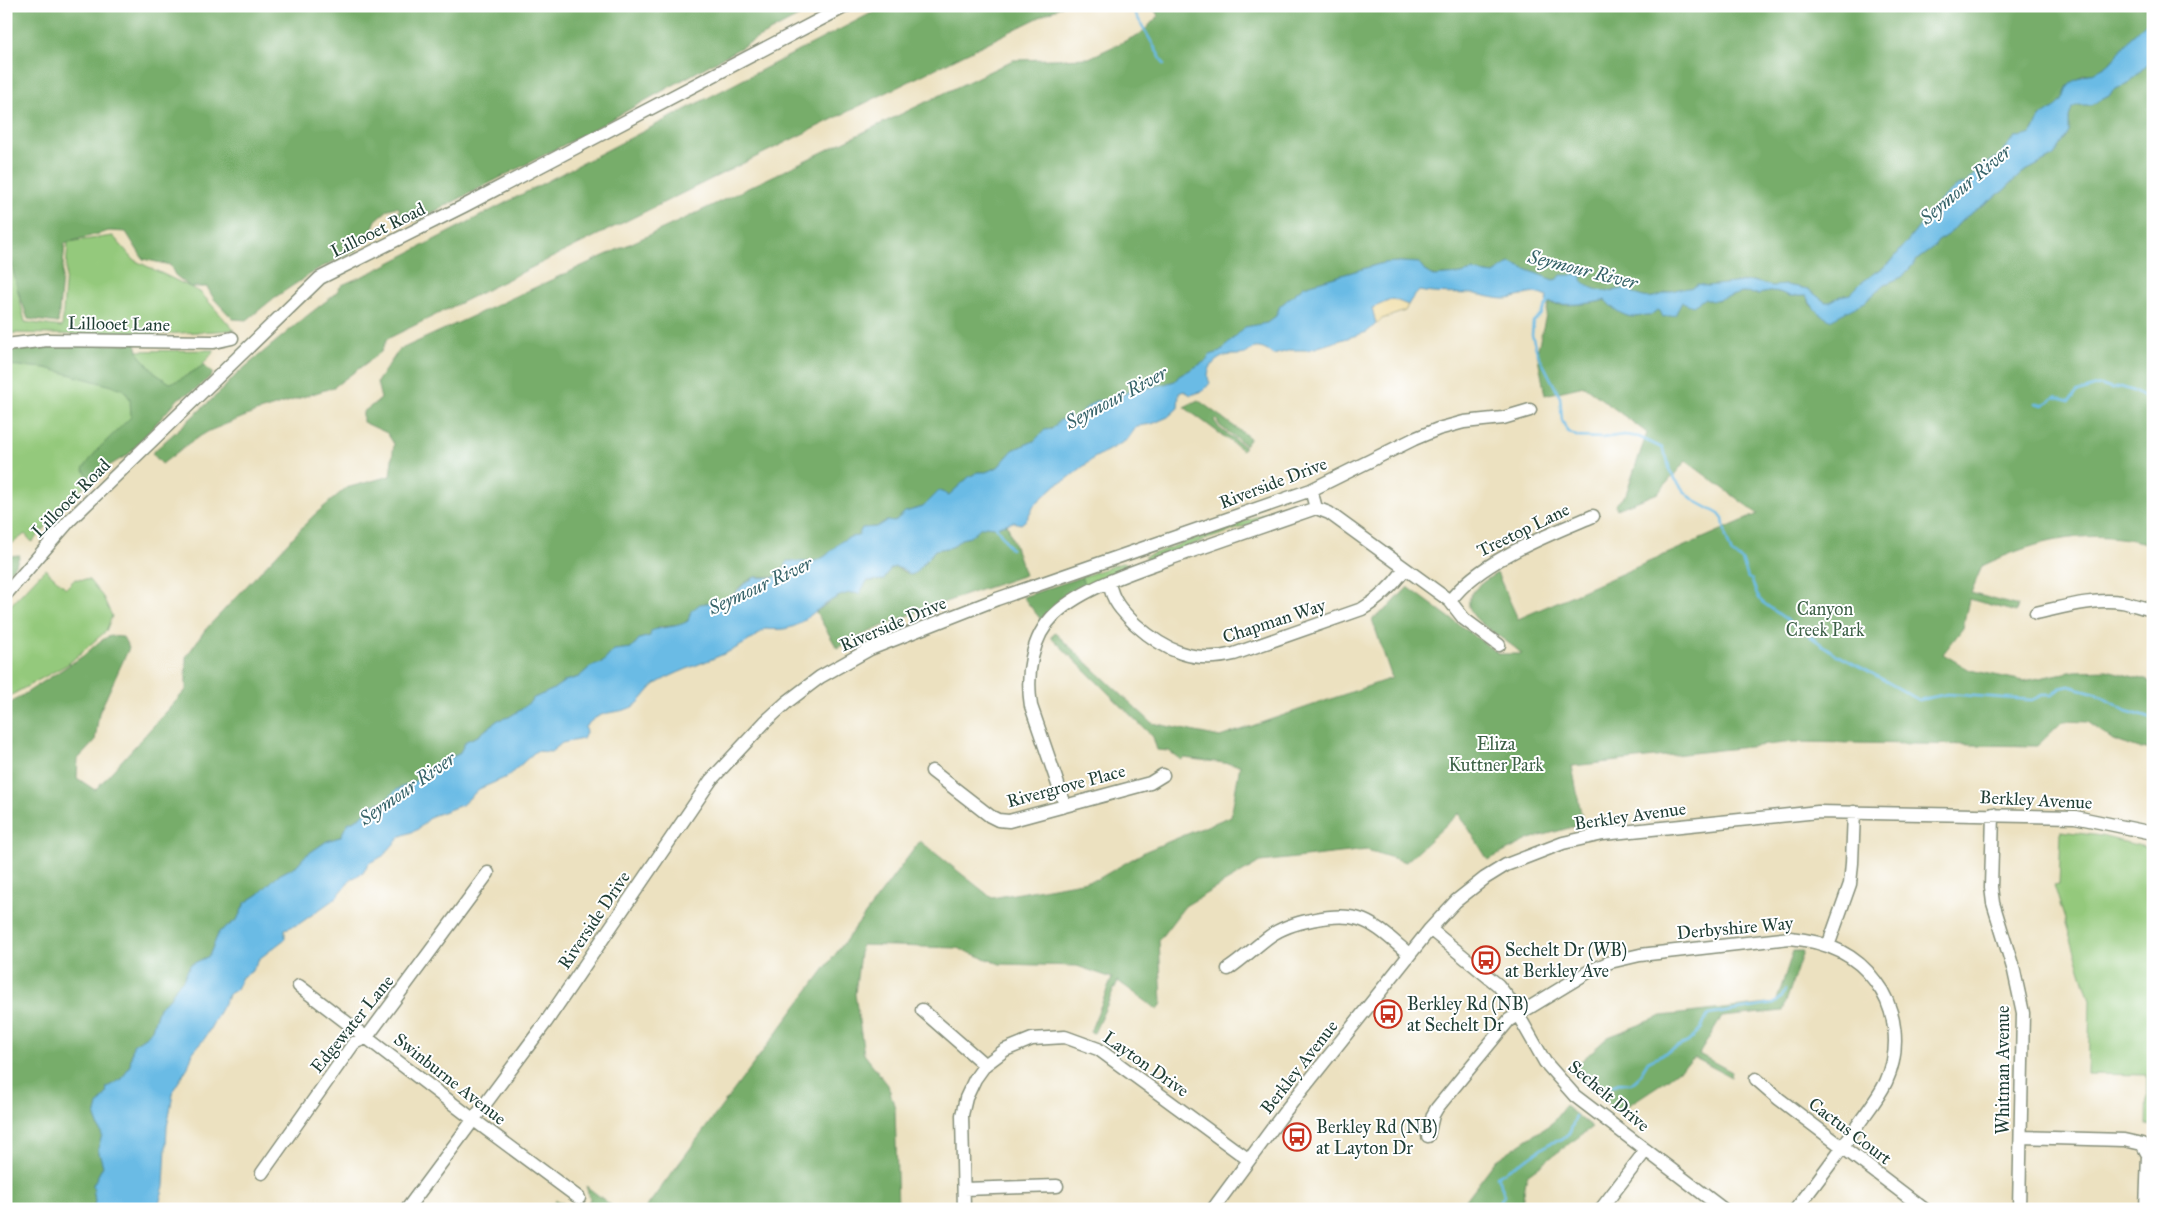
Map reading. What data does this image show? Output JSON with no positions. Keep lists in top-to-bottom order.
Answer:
{
  "streets": {
    "street": [
      "Lillooet Road",
      "Lillooet Lane",
      "Riverside Drive",
      "Treetop Lane",
      "Chapman Way",
      "Rivergrove Place",
      "Berkley Avenue",
      "Derbyshire Way",
      "Edgewater Lane",
      "Layton Drive",
      "Whitman Avenue",
      "Swinburne Avenue",
      "Sechelt Drive",
      "Cactus Court"
    ]
  },
  "crossings": [
    ["Riverside Drive", "Chapman Way"],
    ["Riverside Drive", "Rivergrove Place"],
    ["Riverside Drive", "Swinburne Avenue"],
    ["Berkley Avenue", "Layton Drive"],
    ["Berkley Avenue", "Whitman Avenue"],
    ["Berkley Avenue", "Sechelt Drive"],
    ["Derbyshire Way", "Sechelt Drive"],
    ["Derbyshire Way", "Cactus Court"],
    ["Edgewater Lane", "Swinburne Avenue"]
  ],
  "water": ["Seymour River"],
  "parks": ["Canyon Creek Park", "Eliza Kuttner Park"],
  "places": {
    "bus stop": ["Sechelt Dr (WB) at Berkley Ave", "Berkley Rd (NB) at Sechelt Dr", "Berkley Rd (NB) at Layton Dr"]
  }
}
